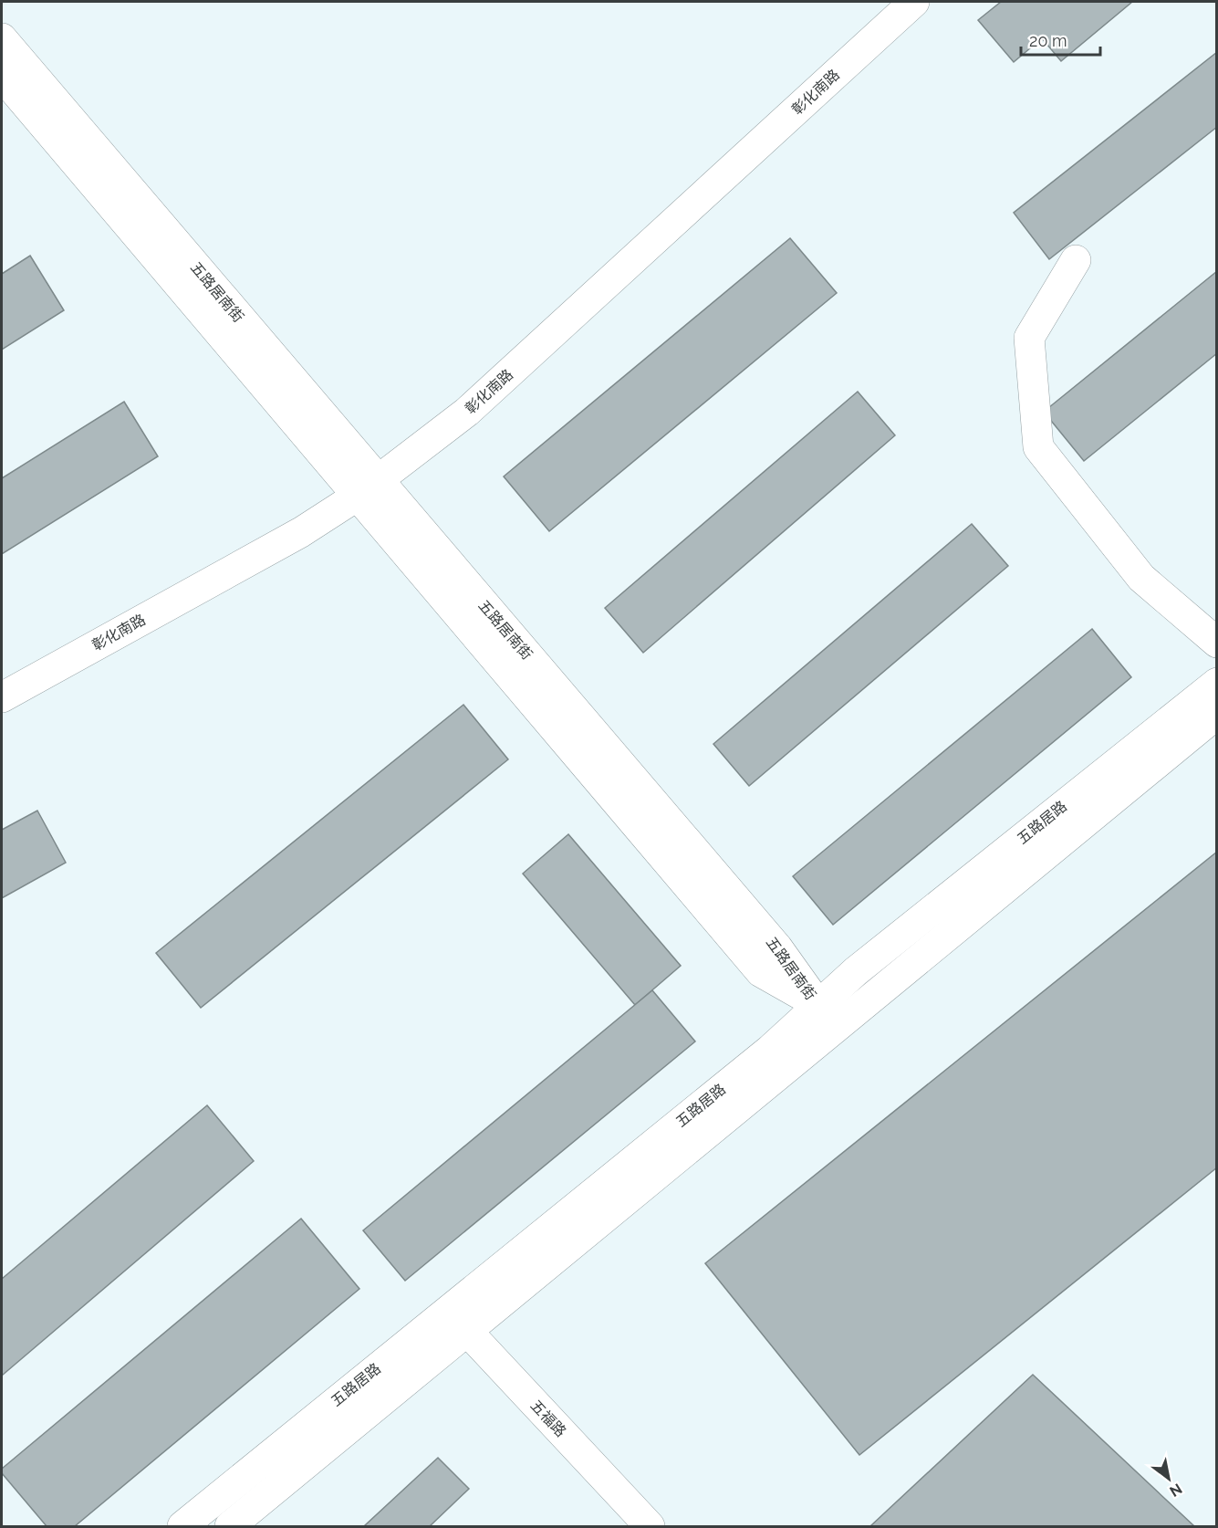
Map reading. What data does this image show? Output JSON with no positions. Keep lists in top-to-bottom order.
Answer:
{
  "streets": {
    "street": [
      "彰化南路",
      "五路居南街",
      "五路居路",
      "五福路"
    ]
  },
  "crossings": [
    ["彰化南路", "五路居南街"],
    ["五路居南街", "五路居路"],
    ["五路居路", "五福路"]
  ],
  "scale_bar": "20 m",
  "north": "bottom right"
}
